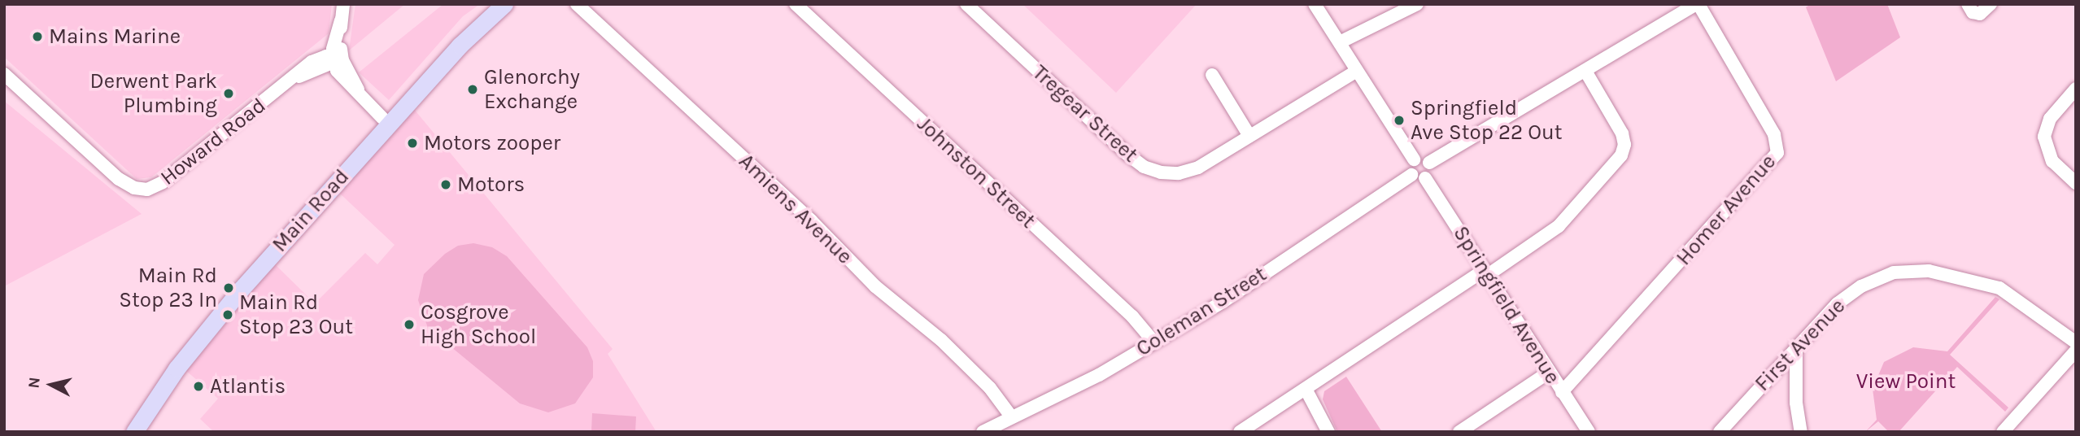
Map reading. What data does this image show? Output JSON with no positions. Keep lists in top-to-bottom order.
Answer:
{
  "streets": {
    "main road": ["Main Road"],
    "street": [
      "Tregear Street",
      "Howard Road",
      "Johnston Street",
      "Amiens Avenue",
      "Homer Avenue",
      "Springfield Avenue",
      "Coleman Street",
      "First Avenue"
    ]
  },
  "crossings": [
    ["Johnston Street", "Coleman Street"],
    ["Amiens Avenue", "Coleman Street"],
    ["Homer Avenue", "Springfield Avenue"],
    ["Springfield Avenue", "Coleman Street"]
  ],
  "parks": ["View Point"],
  "places": [
    "Mains Marine",
    "Glenorchy Exchange",
    "Derwent Park Plumbing",
    "Springfield Ave Stop 22 Out",
    "Motors zooper",
    "Motors",
    "Main Rd Stop 23 In",
    "Main Rd Stop 23 Out",
    "Cosgrove High School",
    "Atlantis"
  ],
  "north": "left"
}
